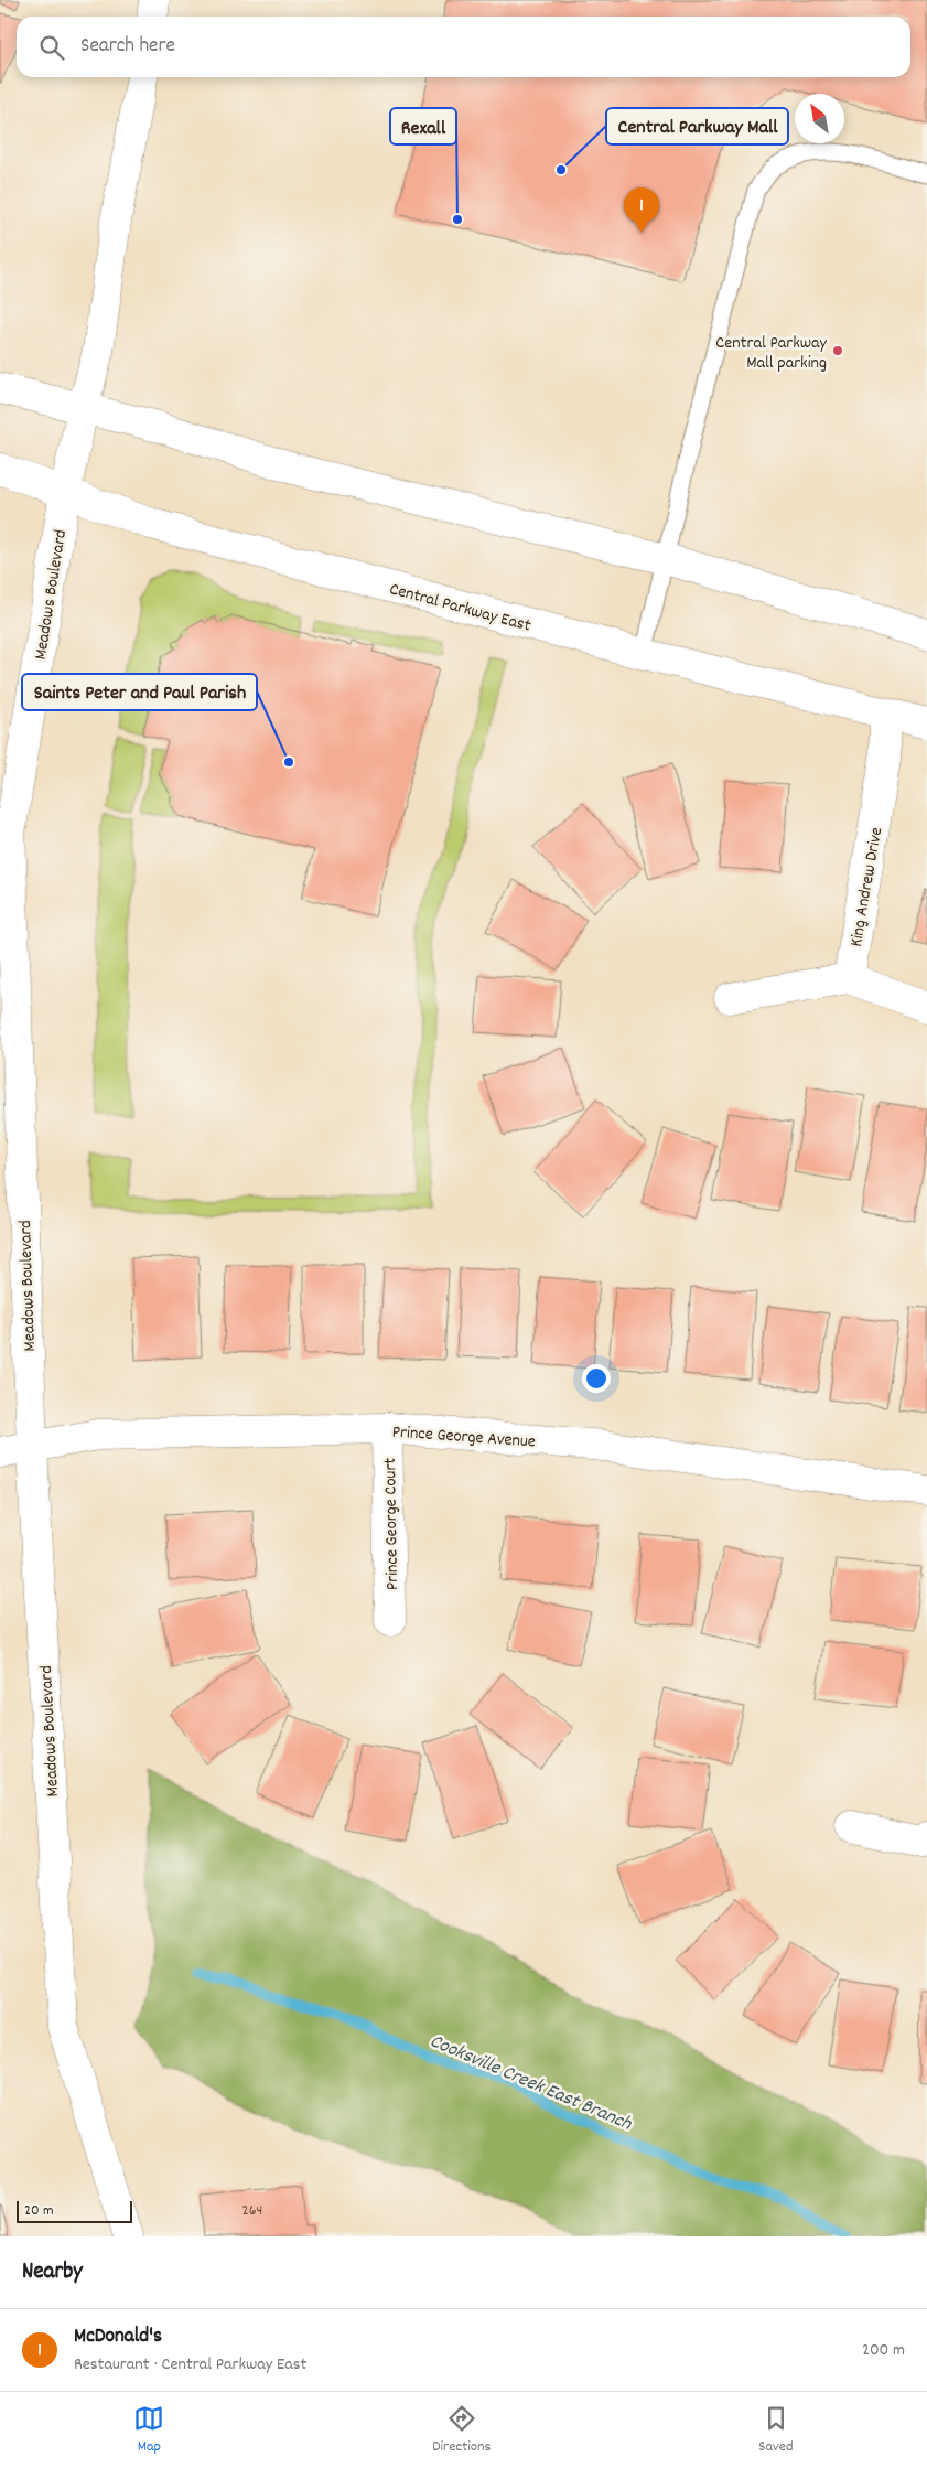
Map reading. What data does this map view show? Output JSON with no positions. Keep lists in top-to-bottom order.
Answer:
{
  "streets": {
    "street": [
      "Meadows Boulevard",
      "Central Parkway East",
      "King Andrew Drive",
      "Prince George Avenue",
      "Prince George Court"
    ]
  },
  "crossings": [
    ["Meadows Boulevard", "Central Parkway East"],
    ["Meadows Boulevard", "Prince George Avenue"],
    ["Central Parkway East", "King Andrew Drive"],
    ["Prince George Avenue", "Prince George Court"]
  ],
  "water": ["Cooksville Creek East Branch"],
  "places": [
    "Central Parkway Mall",
    "Rexall",
    "Central Parkway Mall parking",
    "Saints Peter and Paul Parish"
  ],
  "house_numbers": ["264"],
  "scale_bar": "20 m",
  "north": "top left",
  "page": {
    "search": "Search here",
    "pins": "1",
    "scale": "20 m",
    "heading": "Nearby",
    "list": [
      {
        "mark": "1",
        "name": "McDonald's",
        "note": "Restaurant · Central Parkway East",
        "value": "200 m"
      }
    ],
    "nav": ["Map", "Directions", "Saved"]
  }
}
